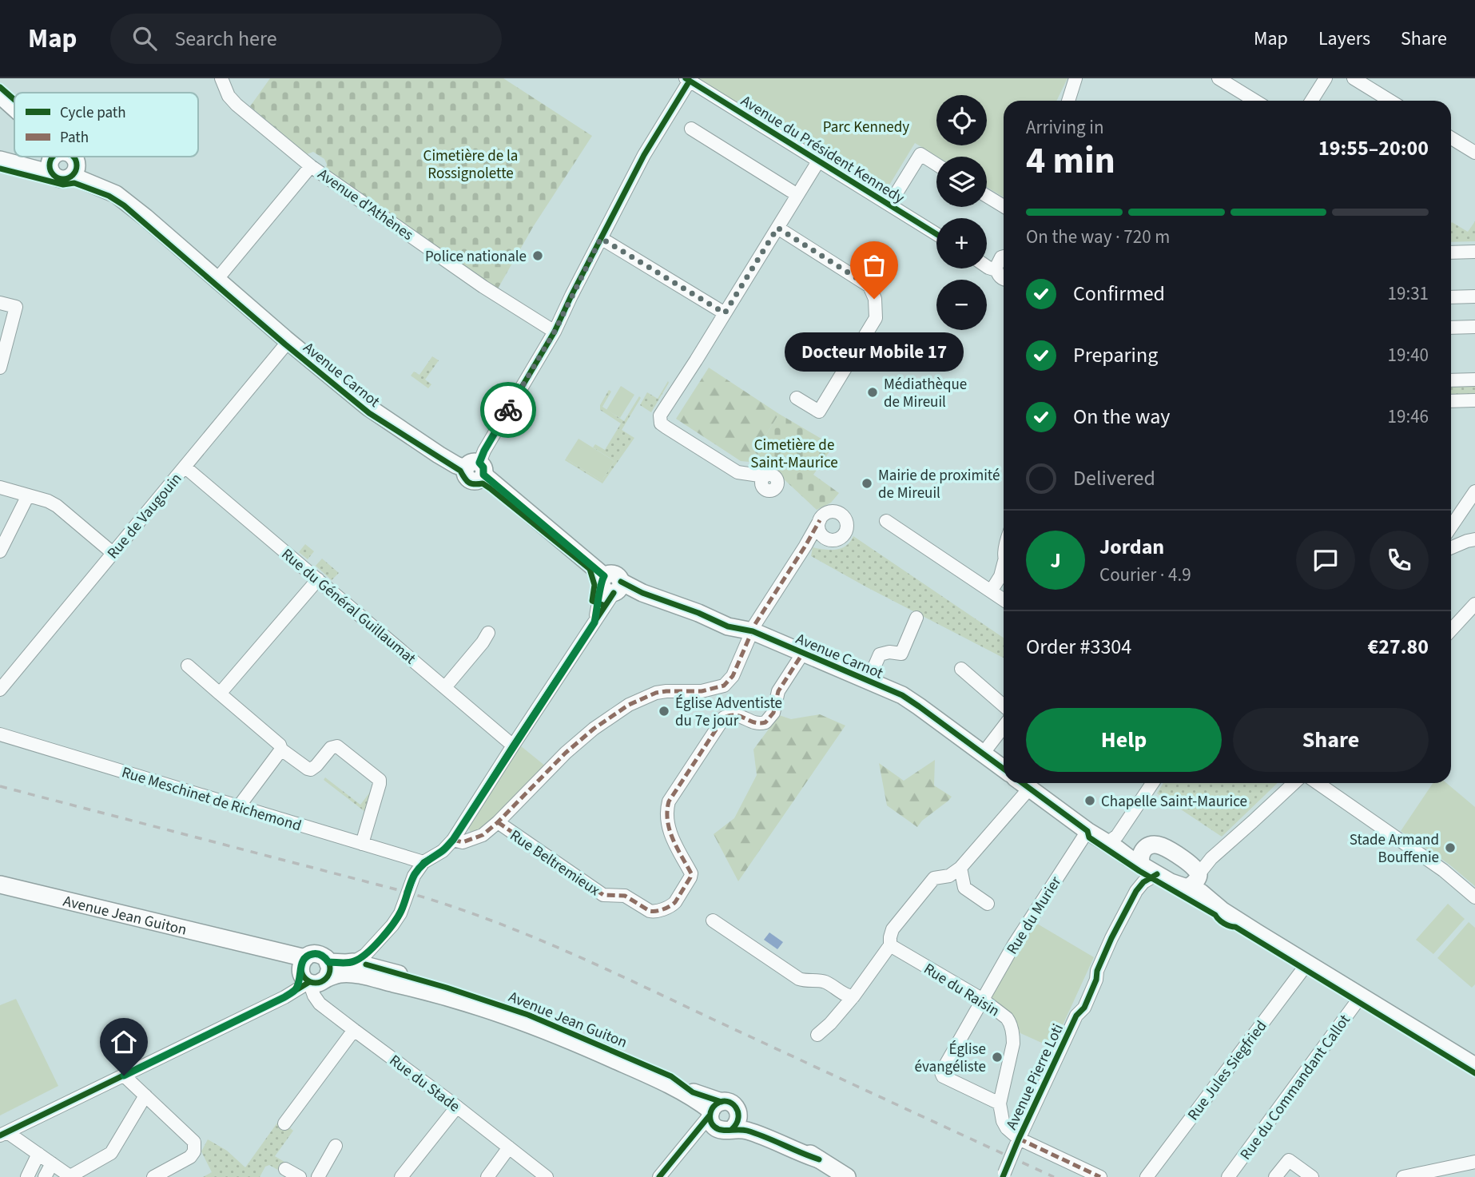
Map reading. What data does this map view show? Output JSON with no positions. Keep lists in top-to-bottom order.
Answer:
{
  "streets": {
    "main road": ["Avenue Carnot", "Avenue Jean Guiton"],
    "street": [
      "Avenue du Président Kennedy",
      "Avenue d'Athènes",
      "Rue de Vaugouin",
      "Rue du Général Guillaumat",
      "Rue Meschinet de Richemond",
      "Rue Beltremieux",
      "Rue du Murier",
      "Rue du Raisin",
      "Rue Jules Siegfried",
      "Avenue Pierre Loti",
      "Rue du Stade",
      "Rue du Commandant Callot"
    ]
  },
  "crossings": [
    ["Avenue Carnot", "Rue de Vaugouin"],
    ["Avenue Carnot", "Rue Beltremieux"],
    ["Rue de Vaugouin", "Rue du Général Guillaumat"],
    ["Avenue Jean Guiton", "Rue du Stade"],
    ["Rue du Murier", "Rue du Raisin"]
  ],
  "parks": ["Parc Kennedy", "Cimetière de la Rossignolette", "Cimetière de Saint-Maurice"],
  "places": [
    "Police nationale",
    "Docteur Mobile 17",
    "Médiathèque de Mireuil",
    "Mairie de proximité de Mireuil",
    "Église Adventiste du 7e jour",
    "Chapelle Saint-Maurice",
    "Stade Armand Bouffenie",
    "Église évangéliste"
  ],
  "legend": ["Cycle path", "Path"],
  "page": {
    "header": "Map",
    "search": "Search here",
    "nav": ["Map", "Layers", "Share"],
    "map_buttons": ["+", "−"],
    "heading": ["4 min", "Arriving in", "19:55–20:00"],
    "panel": [
      "Jordan",
      "Courier · 4.9",
      "Order #3304",
      "€27.80"
    ],
    "bar": "On the way · 720 m",
    "list": [
      ["Confirmed", "19:31"],
      ["Preparing", "19:40"],
      ["On the way", "19:46"],
      "Delivered"
    ],
    "bubble": "Docteur Mobile 17",
    "round": "J",
    "buttons": ["Help", "Share"]
  }
}
